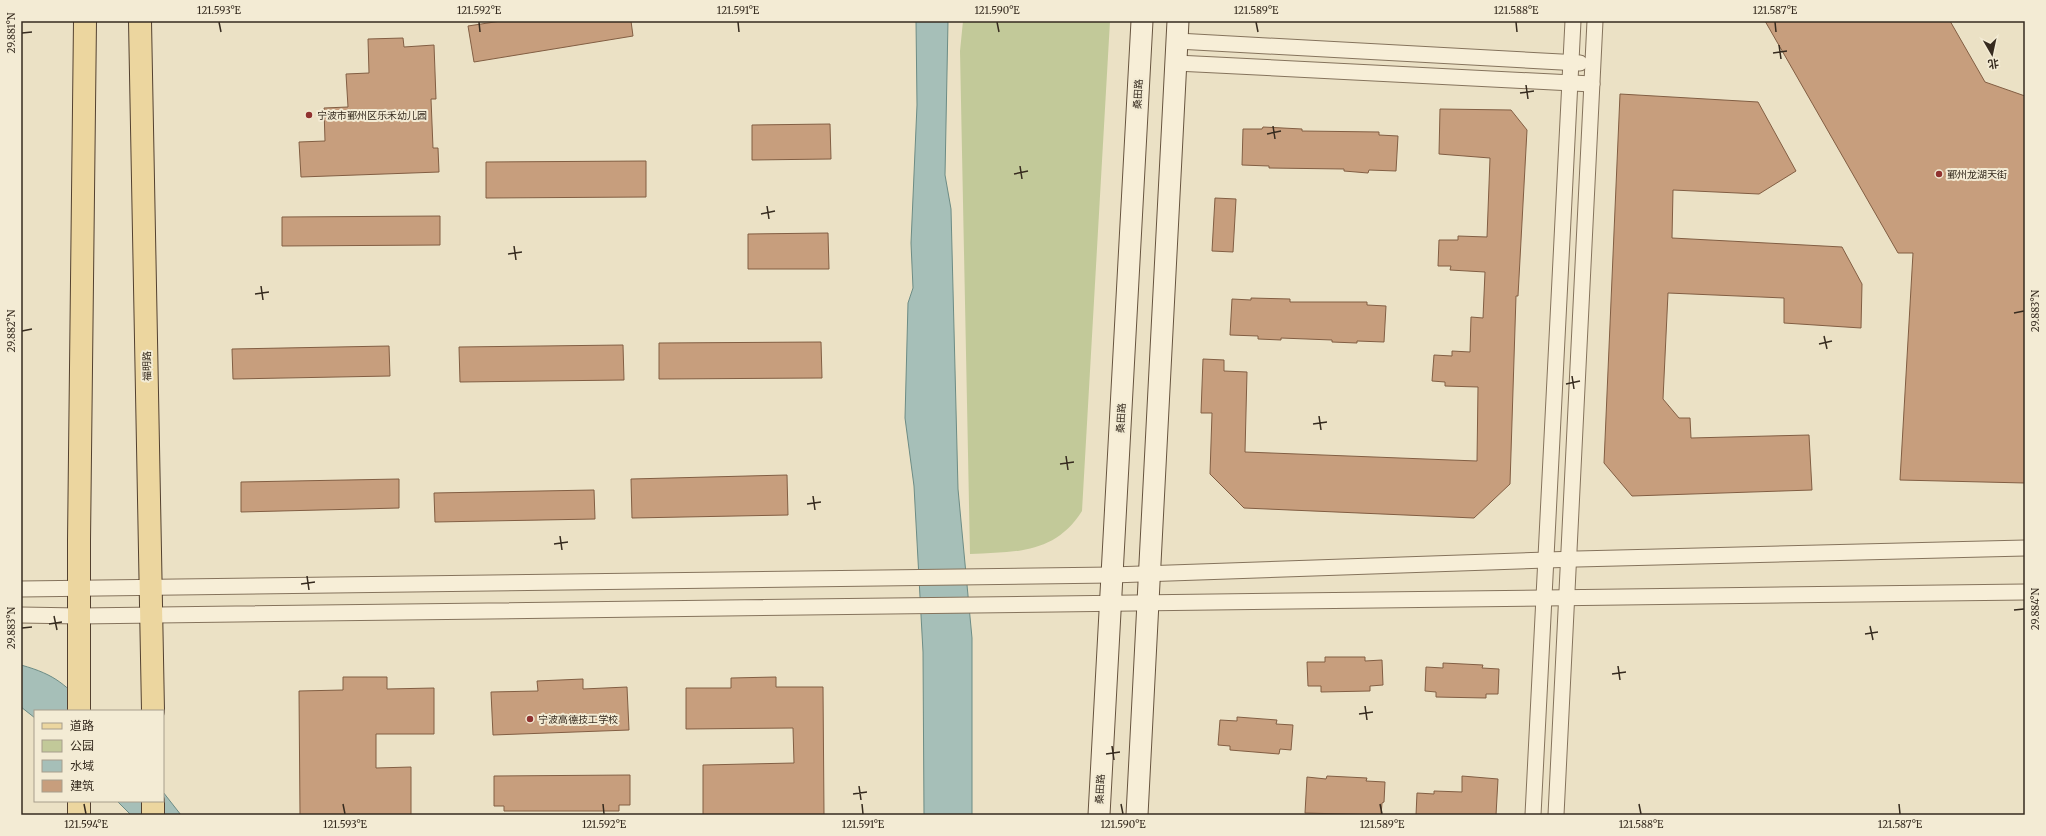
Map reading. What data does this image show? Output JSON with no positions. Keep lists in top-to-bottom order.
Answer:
{
  "streets": {
    "main road": ["桑田路", "福明路"]
  },
  "places": ["宁波市鄞州区乐禾幼儿园", "鄞州龙湖天街", "宁波高德技工学校"],
  "legend": [
    "道路",
    "公园",
    "水域",
    "建筑"
  ],
  "north": "bottom",
  "coordinates": [
    "121.593°E",
    "121.592°E",
    "121.591°E",
    "121.590°E",
    "121.589°E",
    "121.588°E",
    "121.587°E",
    "29.881°N",
    "29.883°N",
    "29.882°N",
    "29.884°N",
    "121.594°E"
  ]
}
